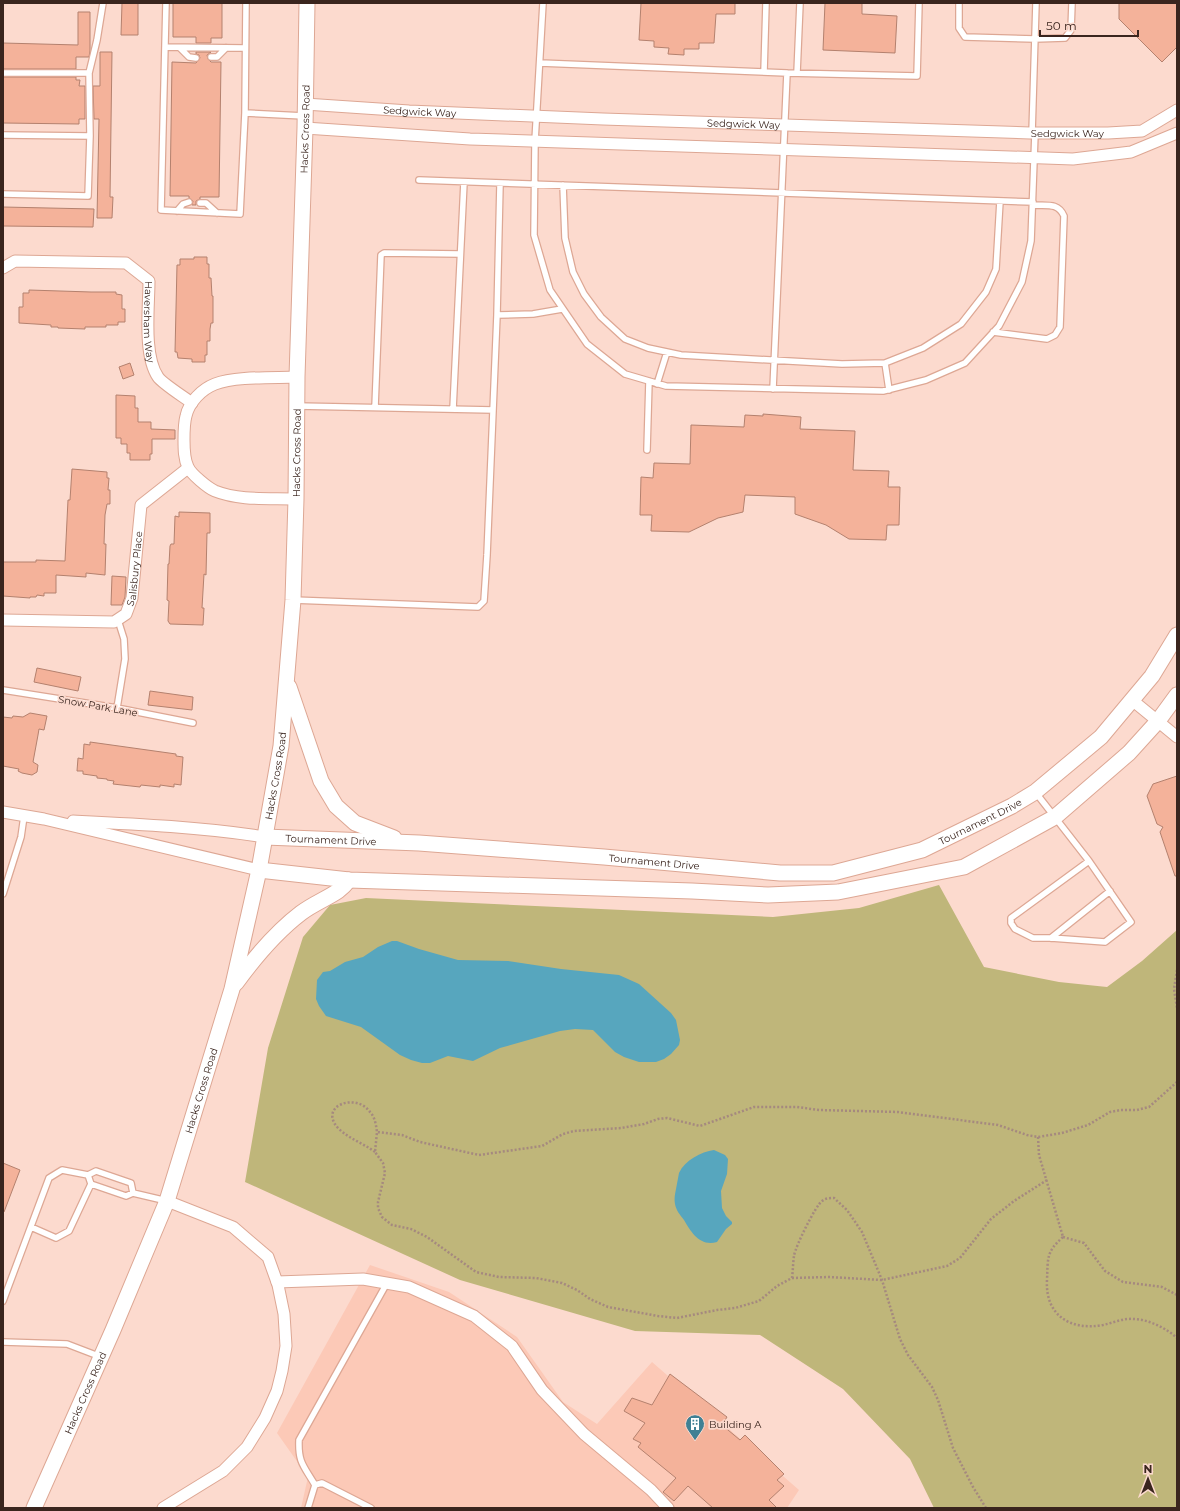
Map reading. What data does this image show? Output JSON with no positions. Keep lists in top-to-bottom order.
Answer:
{
  "streets": {
    "street": [
      "Sedgwick Way",
      "Hacks Cross Road",
      "Haversham Way",
      "Salisbury Place",
      "Tournament Drive"
    ],
    "lane": ["Snow Park Lane"]
  },
  "crossings": [
    ["Sedgwick Way", "Hacks Cross Road"],
    ["Hacks Cross Road", "Haversham Way"],
    ["Hacks Cross Road", "Salisbury Place"],
    ["Hacks Cross Road", "Tournament Drive"],
    ["Haversham Way", "Salisbury Place"]
  ],
  "places": {
    "building": ["Building A"]
  },
  "scale_bar": "50 m",
  "north": "top"
}
